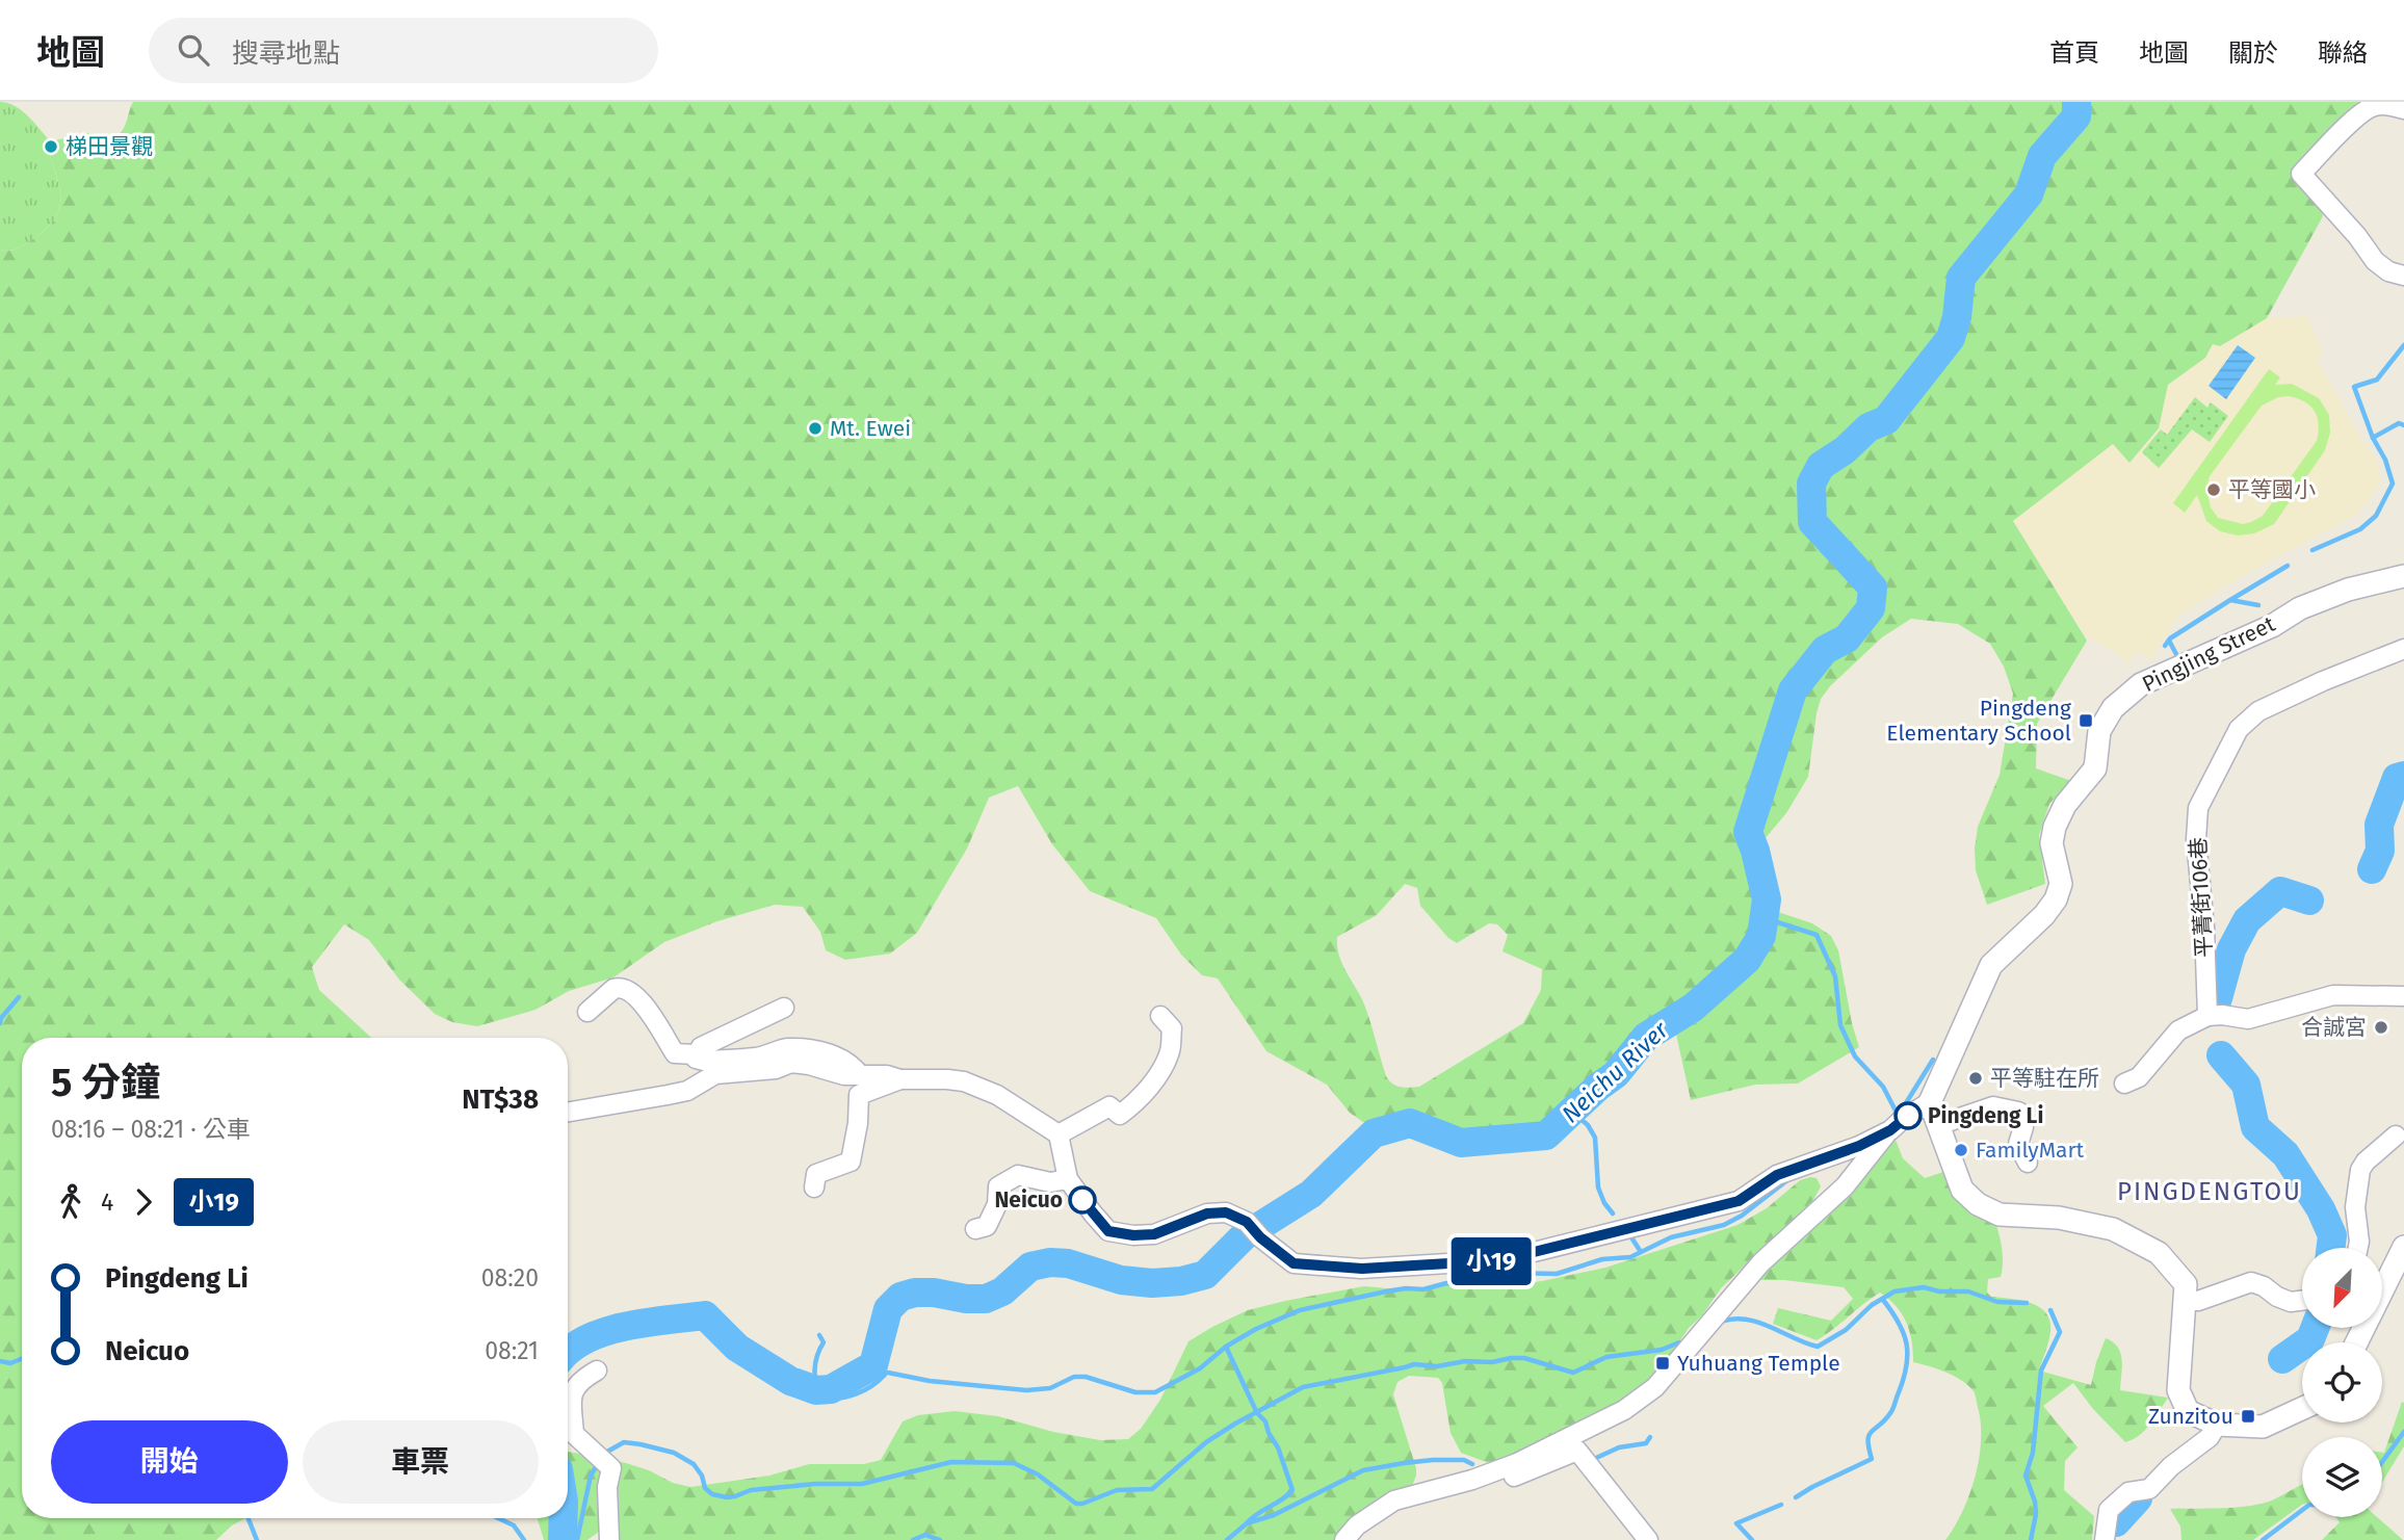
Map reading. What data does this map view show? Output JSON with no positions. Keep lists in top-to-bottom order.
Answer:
{
  "streets": {
    "street": ["Pingjing Street", "平菁街106巷"]
  },
  "districts": ["PINGDENGTOU"],
  "water": ["Neichu River"],
  "places": {
    "other": [
      "梯田景觀",
      "Mt. Ewei",
      "平等國小",
      "合誠宮",
      "平等駐在所",
      "Pingdeng Li",
      "FamilyMart",
      "Neicuo"
    ],
    "transit": ["Pingdeng Elementary School", "Yuhuang Temple", "Zunzitou"]
  },
  "lines": ["bus line 小19"],
  "north": "bottom left",
  "page": {
    "header": "地圖",
    "search": "搜尋地點",
    "nav": [
      "首頁",
      "地圖",
      "關於",
      "聯絡"
    ],
    "on_map": "小19",
    "heading": ["5 分鐘", "08:16 – 08:21 · 公車", "NT$38"],
    "legs": ["4", "小19"],
    "list": [
      {
        "name": "Pingdeng Li",
        "value": "08:20"
      },
      {
        "name": "Neicuo",
        "value": "08:21"
      }
    ],
    "buttons": ["開始", "車票"]
  }
}
